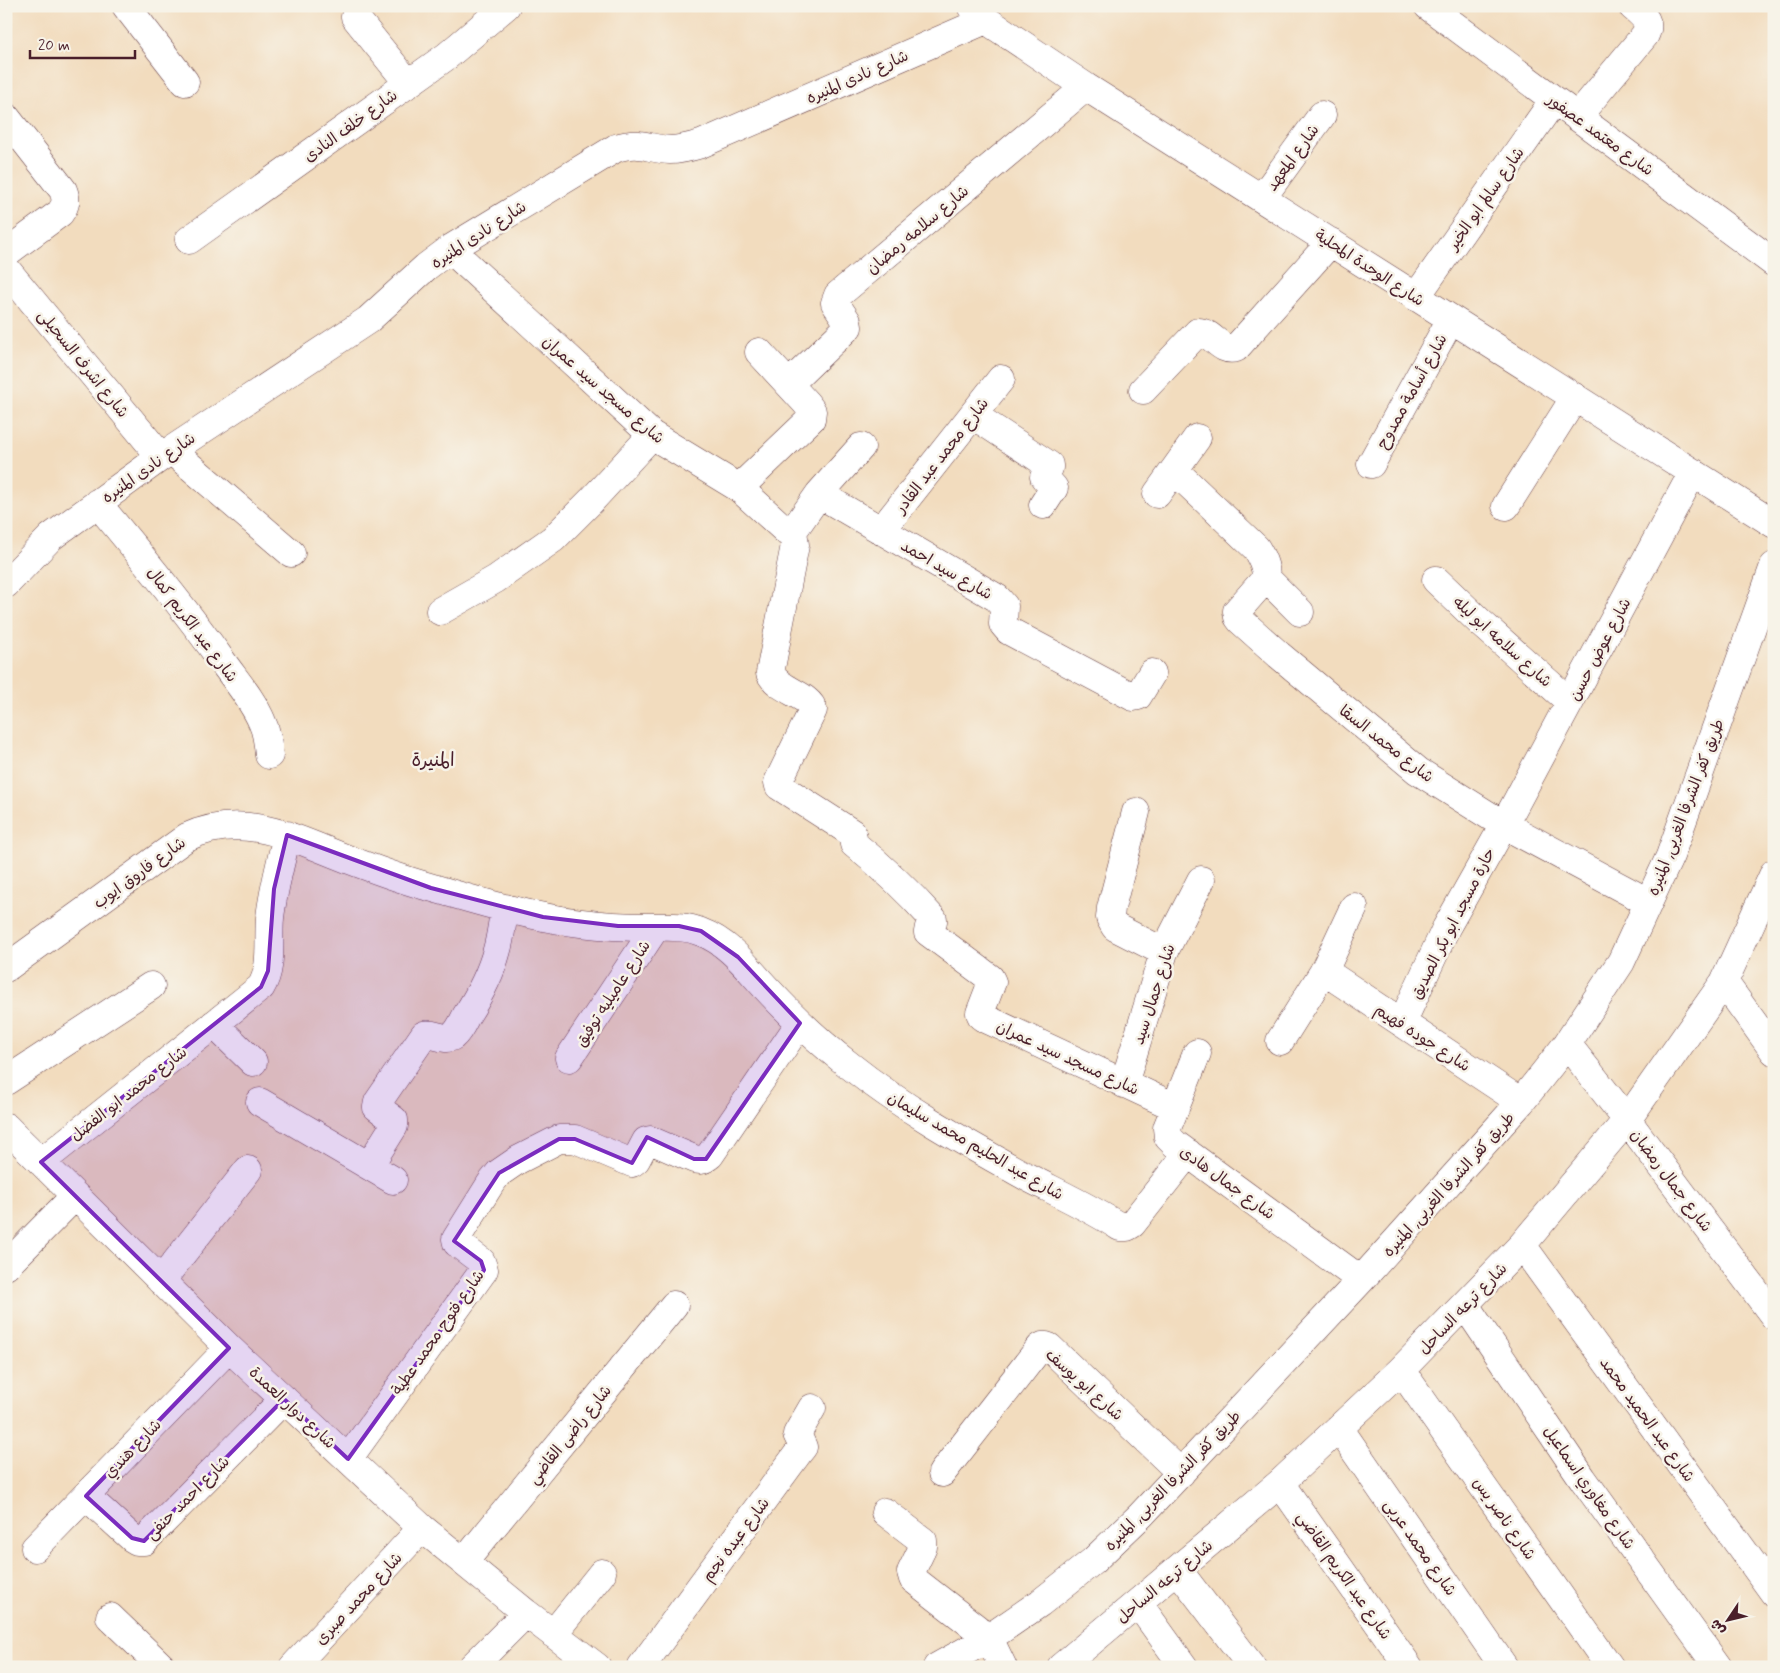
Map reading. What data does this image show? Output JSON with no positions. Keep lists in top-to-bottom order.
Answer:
{
  "streets": {
    "street": [
      "شارع نادى المنيره",
      "شارع خلف النادى",
      "شارع معتمد عصفور",
      "شارع المعهد",
      "شارع سالم ابو الخير",
      "شارع سلامه رمضان",
      "شارع الوحدة المحلية",
      "شارع اشرف السحيلى",
      "شارع مسجد سيد عمران",
      "شارع أسامة ممدوح",
      "شارع محمد عبد القادر",
      "شارع سيد احمد",
      "شارع عبد الكريم كمال",
      "شارع سلامه ابو ليله",
      "شارع عوض حسن",
      "شارع محمد السقا",
      "طريق كفر الشرفا الغربى, المنيره",
      "شارع فاروق ايوب",
      "حارة مسجد ابو بكر الصديق",
      "شارع عاميليه توفيق",
      "شارع جمال سيد",
      "شارع جوده فهيم",
      "شارع محمد ابو الفضل",
      "شارع عبد الحليم محمد سليمان",
      "شارع جمال رمضان",
      "شارع جمال هادى",
      "شارع ترعه الساحل",
      "شارع فتوح محمد عطية",
      "شارع ابو يوسف",
      "شارع دوار العمدة",
      "شارع عبد الحميد محمد",
      "شارع راضى القاضي",
      "شارع هندي",
      "شارع مغاوري اسماعيل",
      "شارع احمد حنفى",
      "شارع ناصر يس",
      "شارع عبده نجم",
      "شارع محمد عربى",
      "شارع عبد الكريم القاضي",
      "شارع محمد صبرى"
    ]
  },
  "crossings": [
    ["شارع نادى المنيره", "شارع الوحدة المحلية"],
    ["شارع نادى المنيره", "شارع اشرف السحيلى"],
    ["شارع نادى المنيره", "شارع مسجد سيد عمران"],
    ["شارع نادى المنيره", "شارع عبد الكريم كمال"],
    ["شارع معتمد عصفور", "شارع سالم ابو الخير"],
    ["شارع المعهد", "شارع الوحدة المحلية"],
    ["شارع سالم ابو الخير", "شارع الوحدة المحلية"],
    ["شارع سلامه رمضان", "شارع الوحدة المحلية"],
    ["شارع الوحدة المحلية", "شارع أسامة ممدوح"],
    ["شارع الوحدة المحلية", "شارع عوض حسن"],
    ["شارع مسجد سيد عمران", "شارع جمال سيد"],
    ["شارع مسجد سيد عمران", "شارع جمال هادى"],
    ["شارع محمد عبد القادر", "شارع سيد احمد"],
    ["شارع سلامه ابو ليله", "شارع عوض حسن"],
    ["شارع عوض حسن", "شارع محمد السقا"],
    ["شارع عوض حسن", "حارة مسجد ابو بكر الصديق"],
    ["شارع محمد السقا", "طريق كفر الشرفا الغربى, المنيره"],
    ["شارع محمد السقا", "حارة مسجد ابو بكر الصديق"],
    ["طريق كفر الشرفا الغربى, المنيره", "شارع جوده فهيم"],
    ["طريق كفر الشرفا الغربى, المنيره", "شارع جمال رمضان"],
    ["طريق كفر الشرفا الغربى, المنيره", "شارع جمال هادى"],
    ["طريق كفر الشرفا الغربى, المنيره", "شارع ابو يوسف"],
    ["شارع فاروق ايوب", "شارع محمد ابو الفضل"],
    ["شارع فاروق ايوب", "شارع عبد الحليم محمد سليمان"],
    ["حارة مسجد ابو بكر الصديق", "شارع جوده فهيم"],
    ["شارع عاميليه توفيق", "شارع عبد الحليم محمد سليمان"],
    ["شارع محمد ابو الفضل", "شارع عبد الحليم محمد سليمان"],
    ["شارع محمد ابو الفضل", "شارع دوار العمدة"],
    ["شارع عبد الحليم محمد سليمان", "شارع جمال هادى"],
    ["شارع عبد الحليم محمد سليمان", "شارع فتوح محمد عطية"],
    ["شارع جمال رمضان", "شارع ترعه الساحل"],
    ["شارع ترعه الساحل", "شارع عبد الحميد محمد"],
    ["شارع ترعه الساحل", "شارع مغاوري اسماعيل"],
    ["شارع ترعه الساحل", "شارع ناصر يس"],
    ["شارع ترعه الساحل", "شارع محمد عربى"],
    ["شارع ترعه الساحل", "شارع عبد الكريم القاضي"],
    ["شارع فتوح محمد عطية", "شارع دوار العمدة"],
    ["شارع دوار العمدة", "شارع راضى القاضي"],
    ["شارع دوار العمدة", "شارع هندي"],
    ["شارع دوار العمدة", "شارع احمد حنفى"],
    ["شارع دوار العمدة", "شارع محمد صبرى"],
    ["شارع هندي", "شارع احمد حنفى"]
  ],
  "districts": ["المنيرة"],
  "scale_bar": "20 m",
  "north": "bottom left"
}
